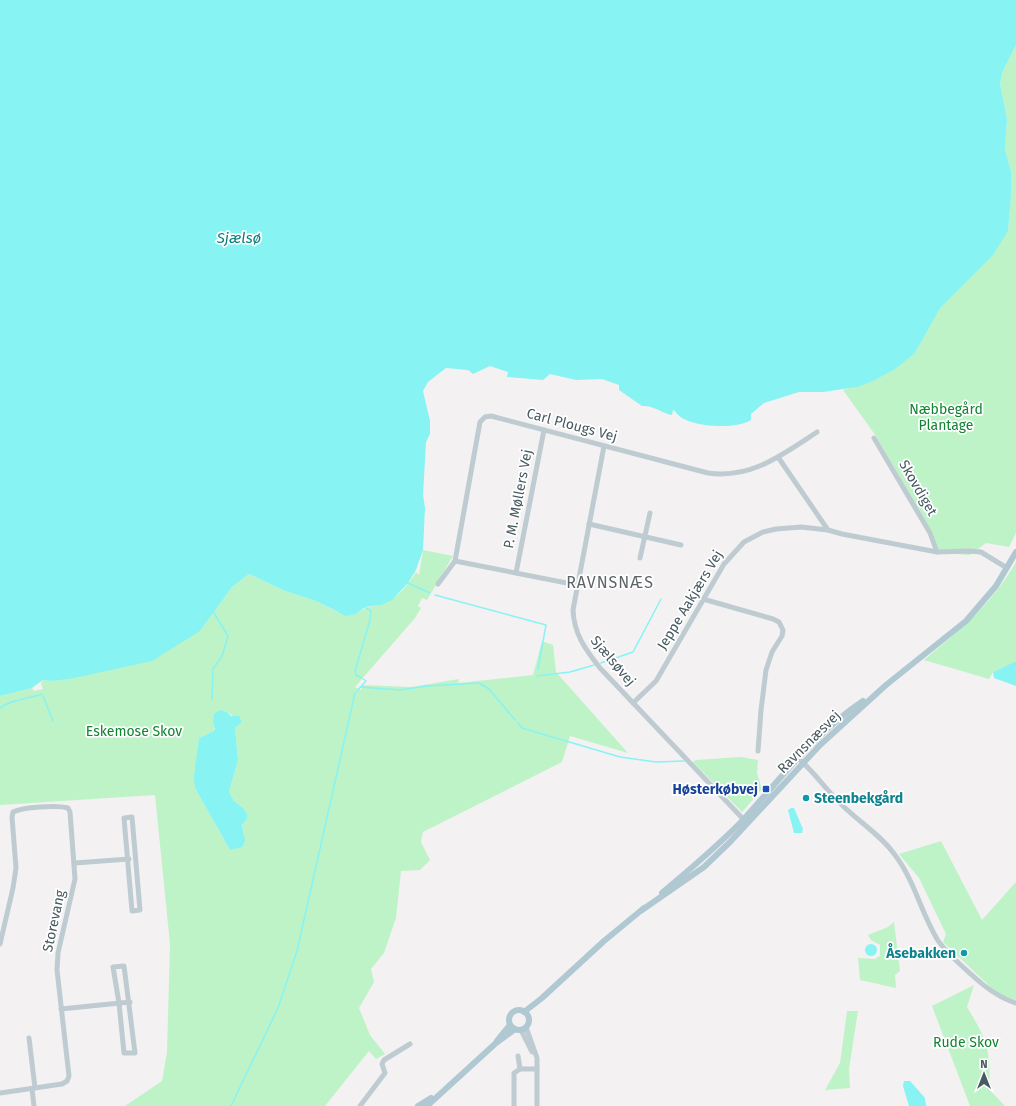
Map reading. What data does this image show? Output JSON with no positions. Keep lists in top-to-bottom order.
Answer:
{
  "streets": {
    "main road": ["Ravnsnæsvej"],
    "street": [
      "Carl Plougs Vej",
      "Skovdiget",
      "P. M. Møllers Vej",
      "Jeppe Aakjærs Vej",
      "Sjælsøvej",
      "Storevang"
    ]
  },
  "crossings": [
    ["Carl Plougs Vej", "P. M. Møllers Vej"],
    ["Carl Plougs Vej", "Sjælsøvej"],
    ["Skovdiget", "Jeppe Aakjærs Vej"],
    ["Jeppe Aakjærs Vej", "Sjælsøvej"],
    ["Jeppe Aakjærs Vej", "Ravnsnæsvej"],
    ["Sjælsøvej", "Ravnsnæsvej"]
  ],
  "districts": ["RAVNSNÆS"],
  "water": ["Sjælsø"],
  "parks": ["Næbbegård Plantage", "Eskemose Skov", "Rude Skov"],
  "places": {
    "transit": ["Høsterkøbvej"],
    "other": ["Steenbekgård", "Åsebakken"]
  },
  "north": "top"
}
